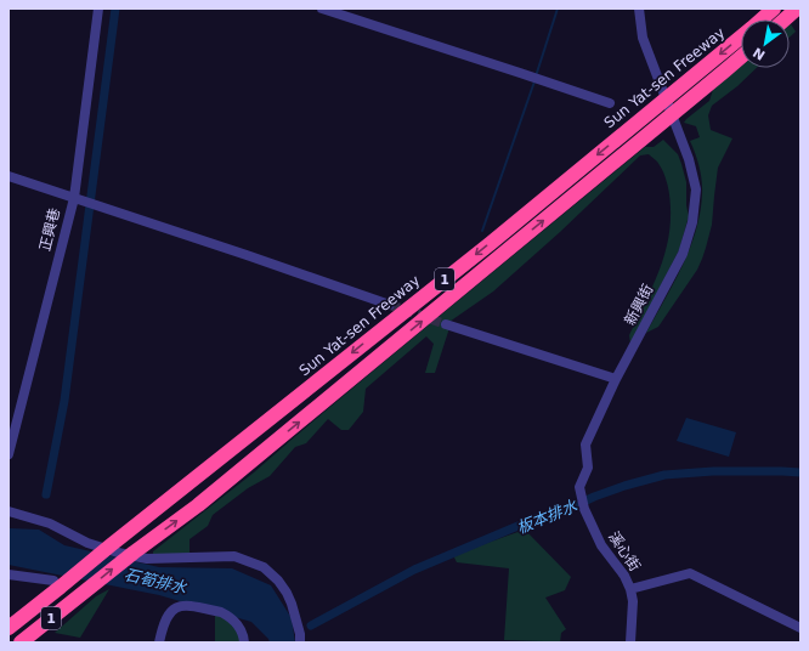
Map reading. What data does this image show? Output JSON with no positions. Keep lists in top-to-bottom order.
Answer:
{
  "streets": {
    "highway": ["Sun Yat-sen Freeway", "1"],
    "street": ["正興巷", "新興街", "溪心街"]
  },
  "crossings": [
    ["新興街", "溪心街"]
  ],
  "water": ["板本排水", "石筍排水"],
  "north": "bottom left"
}
